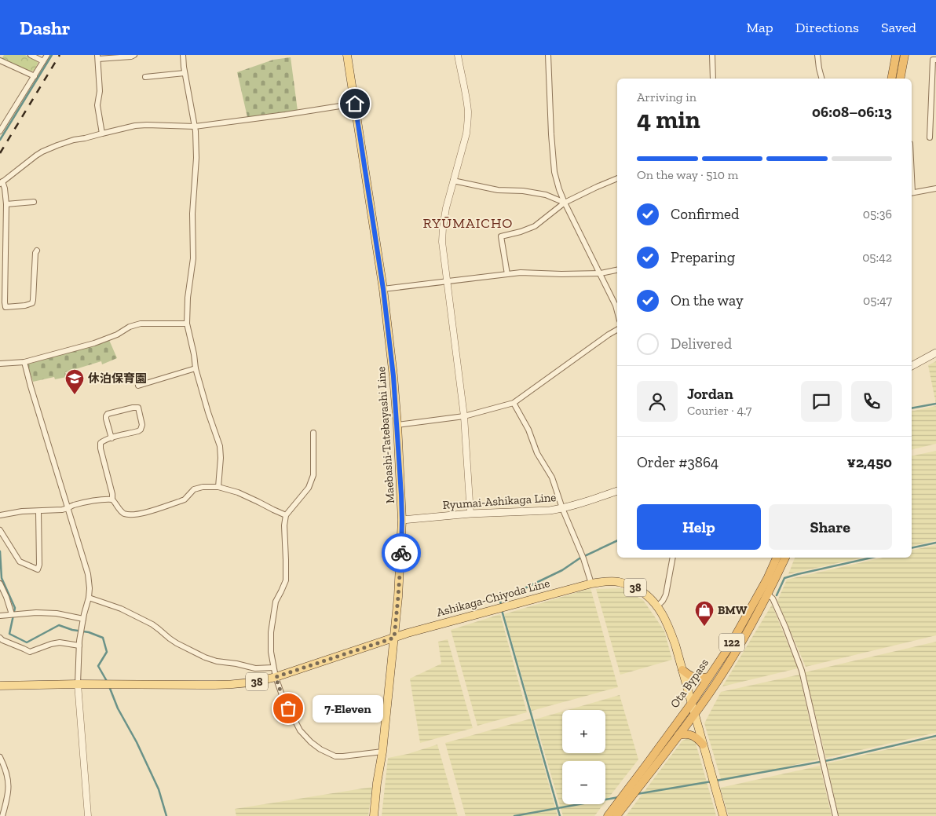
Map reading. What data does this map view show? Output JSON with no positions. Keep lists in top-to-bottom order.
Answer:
{
  "streets": {
    "highway": ["122", "Ota Bypass"],
    "main road": [
      "Maebashi-Tatebayashi Line",
      "Ryumai-Ashikaga Line",
      "38",
      "Ashikaga-Chiyoda Line"
    ]
  },
  "crossings": [
    ["Maebashi-Tatebayashi Line", "Ryumai-Ashikaga Line"],
    ["Maebashi-Tatebayashi Line", "Ashikaga-Chiyoda Line"],
    ["38", "Ashikaga-Chiyoda Line"],
    ["Ashikaga-Chiyoda Line", "Ota Bypass"]
  ],
  "districts": ["RYŪMAICHO"],
  "places": {
    "school or university": ["休泊保育園"],
    "shop": ["BMW"],
    "other": ["7-Eleven"]
  },
  "page": {
    "header": "Dashr",
    "nav": ["Map", "Directions", "Saved"],
    "heading": ["4 min", "Arriving in", "06:08–06:13"],
    "panel": [
      "Jordan",
      "Courier · 4.7",
      "Order #3864",
      "¥2,450"
    ],
    "bar": "On the way · 510 m",
    "list": [
      ["Confirmed", "05:36"],
      ["Preparing", "05:42"],
      ["On the way", "05:47"],
      "Delivered"
    ],
    "buttons": ["Help", "Share"],
    "bubble": "7-Eleven",
    "map_buttons": ["+", "−"]
  }
}
